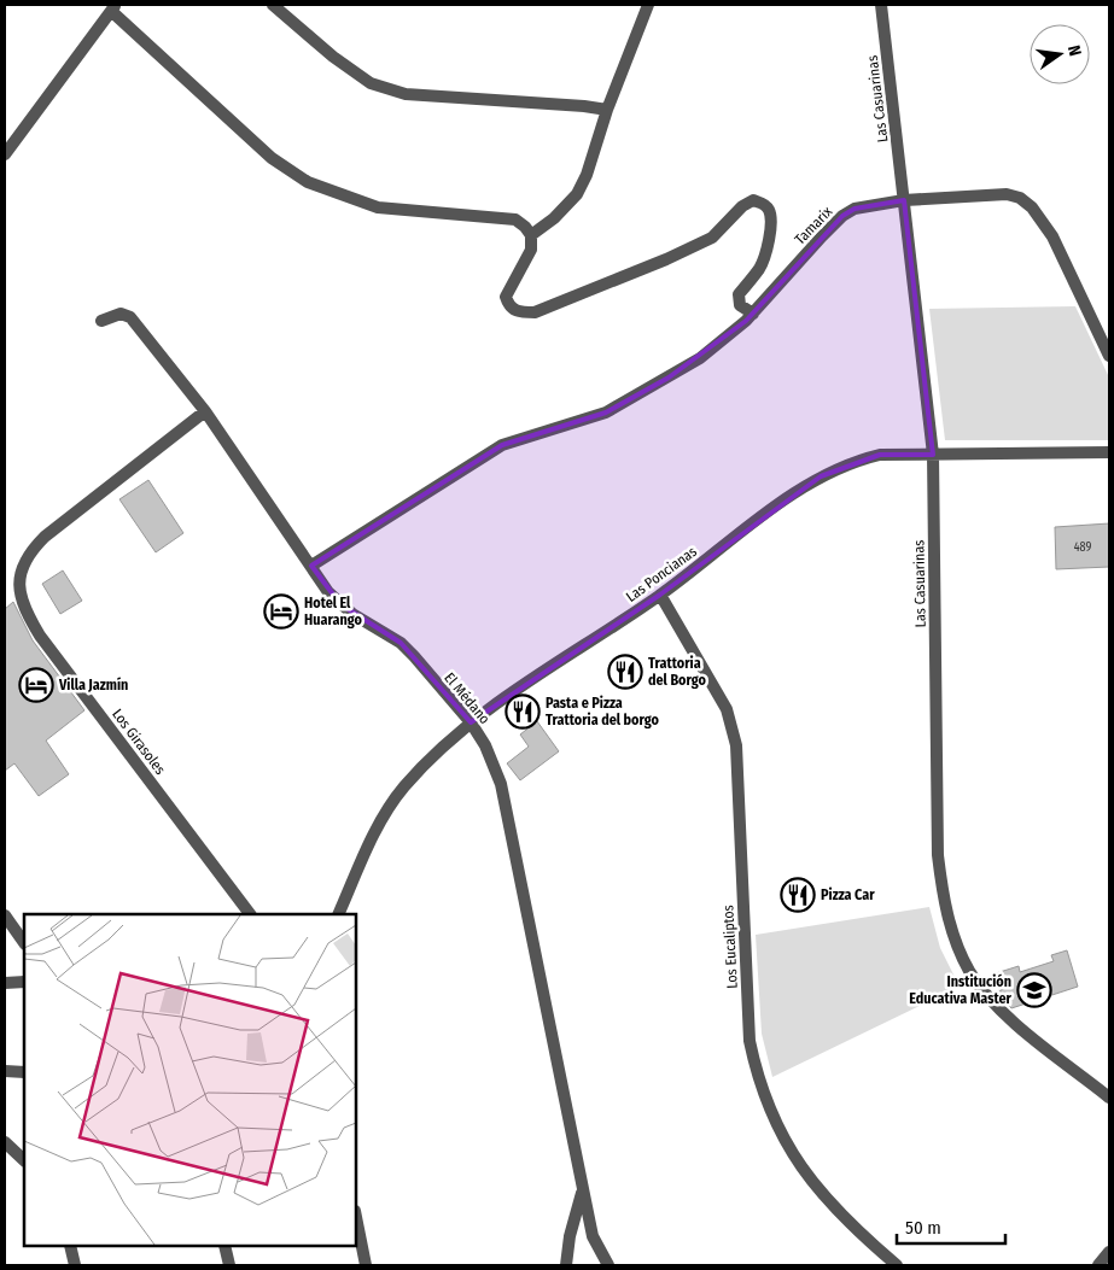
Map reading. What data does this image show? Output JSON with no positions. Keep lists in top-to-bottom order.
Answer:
{
  "streets": {
    "street": [
      "Las Casuarinas",
      "Tamarix",
      "Las Poncianas",
      "El Médano",
      "Los Girasoles",
      "Los Eucaliptos"
    ]
  },
  "crossings": [
    ["Las Casuarinas", "Tamarix"],
    ["Las Casuarinas", "Las Poncianas"],
    ["Tamarix", "El Médano"],
    ["Las Poncianas", "El Médano"],
    ["Las Poncianas", "Los Eucaliptos"],
    ["El Médano", "Los Girasoles"]
  ],
  "places": {
    "hotel": ["Hotel El Huarango", "Villa Jazmín"],
    "restaurant": ["Trattoria del Borgo", "Pasta e Pizza Trattoria del borgo", "Pizza Car"],
    "school or university": ["Institución Educativa Master"]
  },
  "house_numbers": ["489"],
  "scale_bar": "50 m",
  "north": "right"
}
